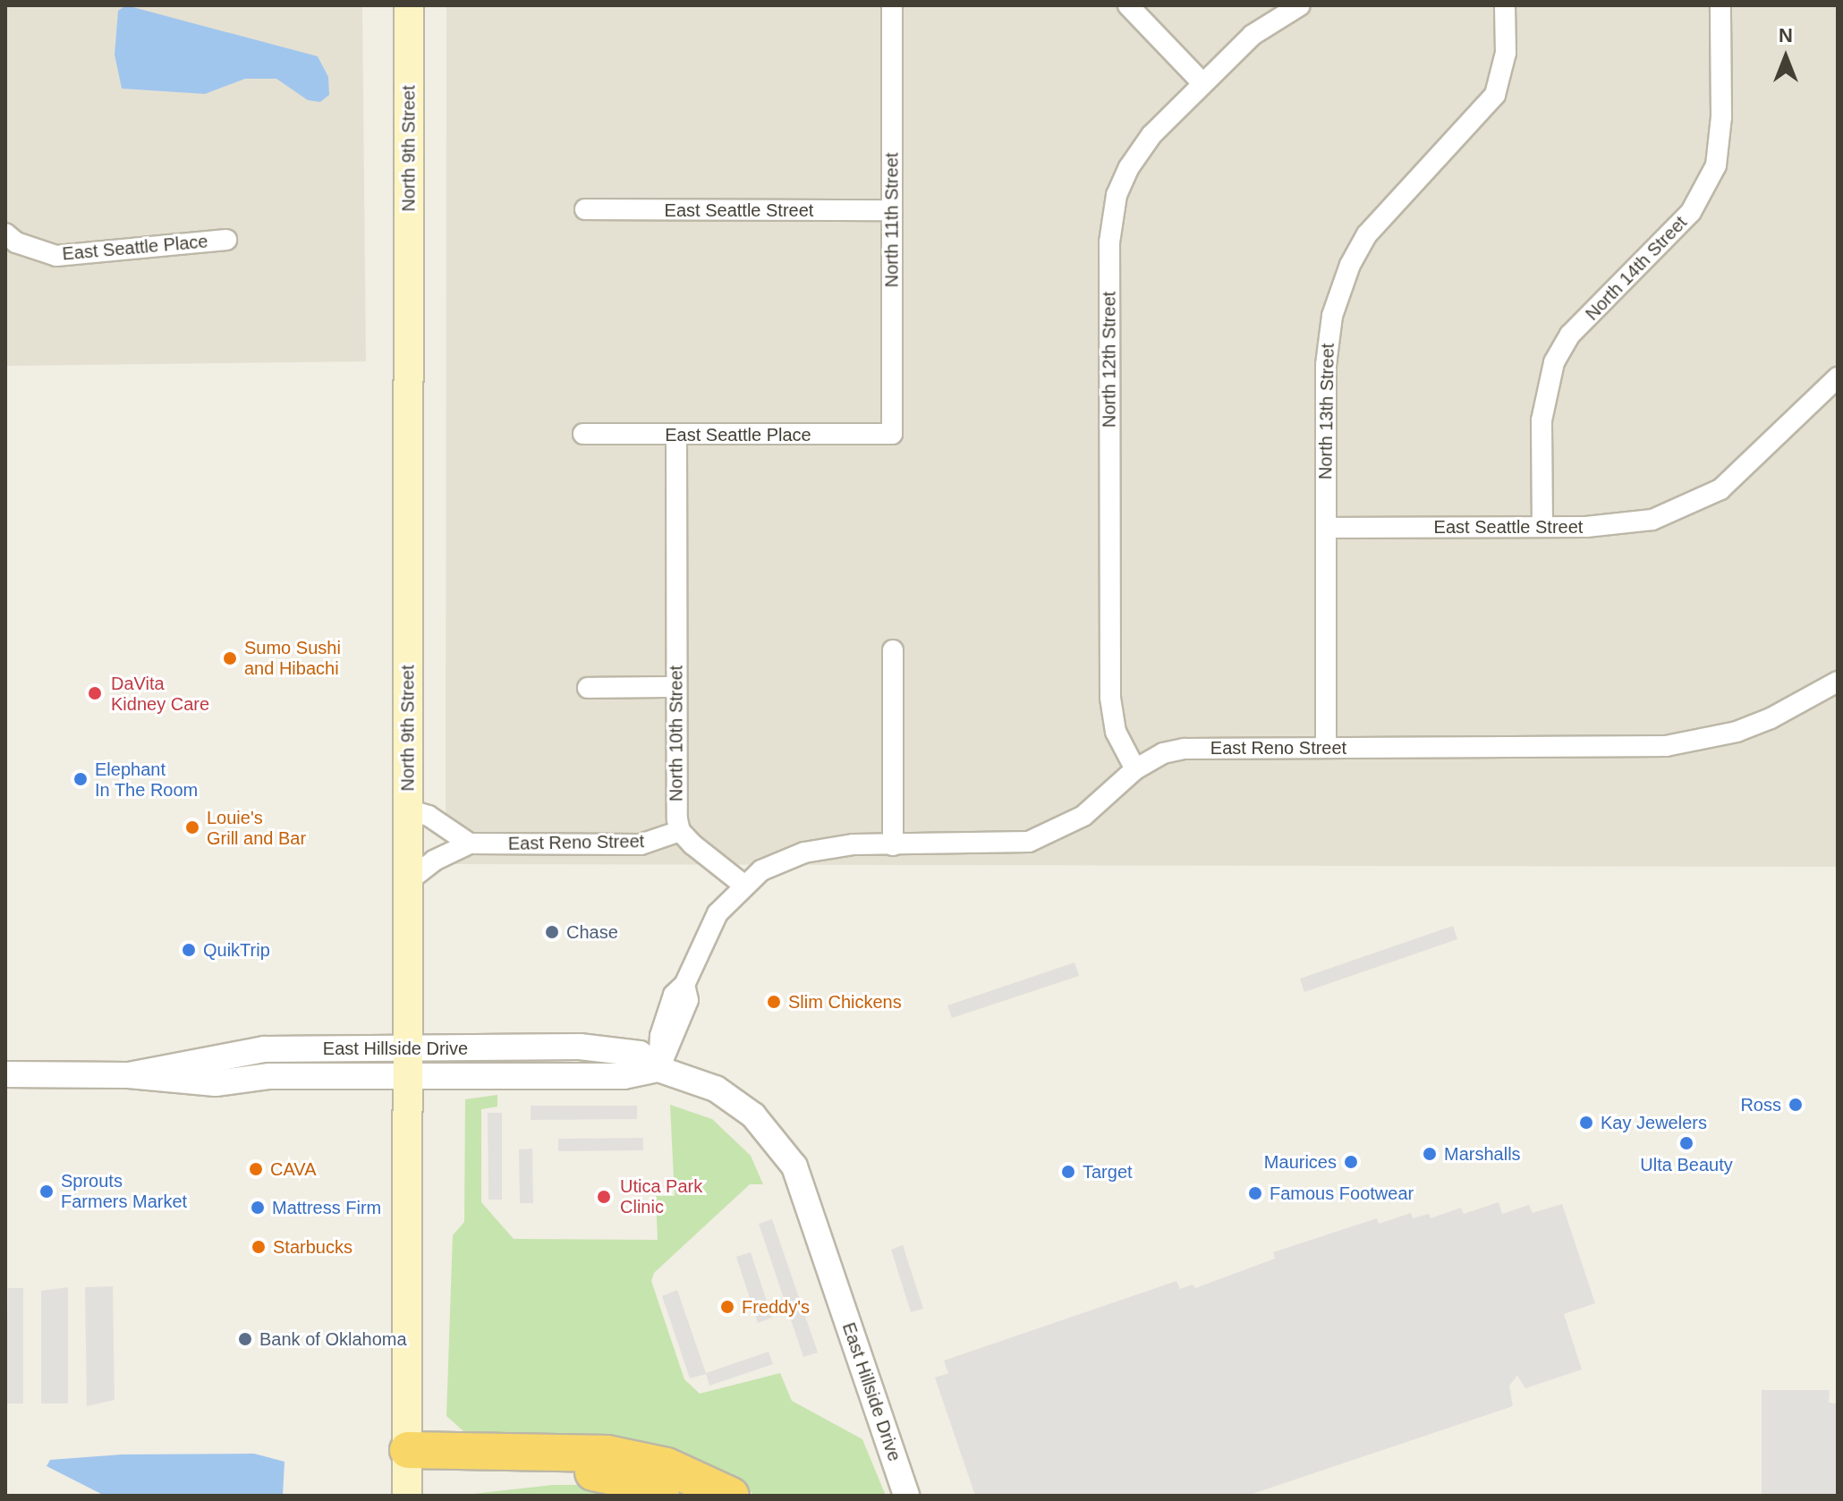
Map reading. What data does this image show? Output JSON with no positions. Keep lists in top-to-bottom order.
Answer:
{
  "streets": {
    "main road": ["North 9th Street"],
    "street": [
      "East Seattle Street",
      "North 11th Street",
      "East Seattle Place",
      "North 14th Street",
      "North 12th Street",
      "North 13th Street",
      "North 10th Street",
      "East Reno Street",
      "East Hillside Drive"
    ]
  },
  "crossings": [
    ["North 9th Street", "East Reno Street"],
    ["North 9th Street", "East Hillside Drive"],
    ["East Seattle Street", "North 11th Street"],
    ["East Seattle Street", "North 14th Street"],
    ["East Seattle Street", "North 13th Street"],
    ["North 11th Street", "East Seattle Place"],
    ["East Seattle Place", "North 10th Street"],
    ["North 12th Street", "East Reno Street"],
    ["North 13th Street", "East Reno Street"],
    ["North 10th Street", "East Reno Street"]
  ],
  "places": [
    "Sumo Sushi and Hibachi",
    "DaVita Kidney Care",
    "Elephant In The Room",
    "Louie's Grill and Bar",
    "Chase",
    "QuikTrip",
    "Slim Chickens",
    "Ross",
    "Kay Jewelers",
    "Ulta Beauty",
    "Marshalls",
    "Maurices",
    "CAVA",
    "Target",
    "Sprouts Farmers Market",
    "Famous Footwear",
    "Utica Park Clinic",
    "Mattress Firm",
    "Starbucks",
    "Freddy's",
    "Bank of Oklahoma"
  ],
  "north": "top"
}
